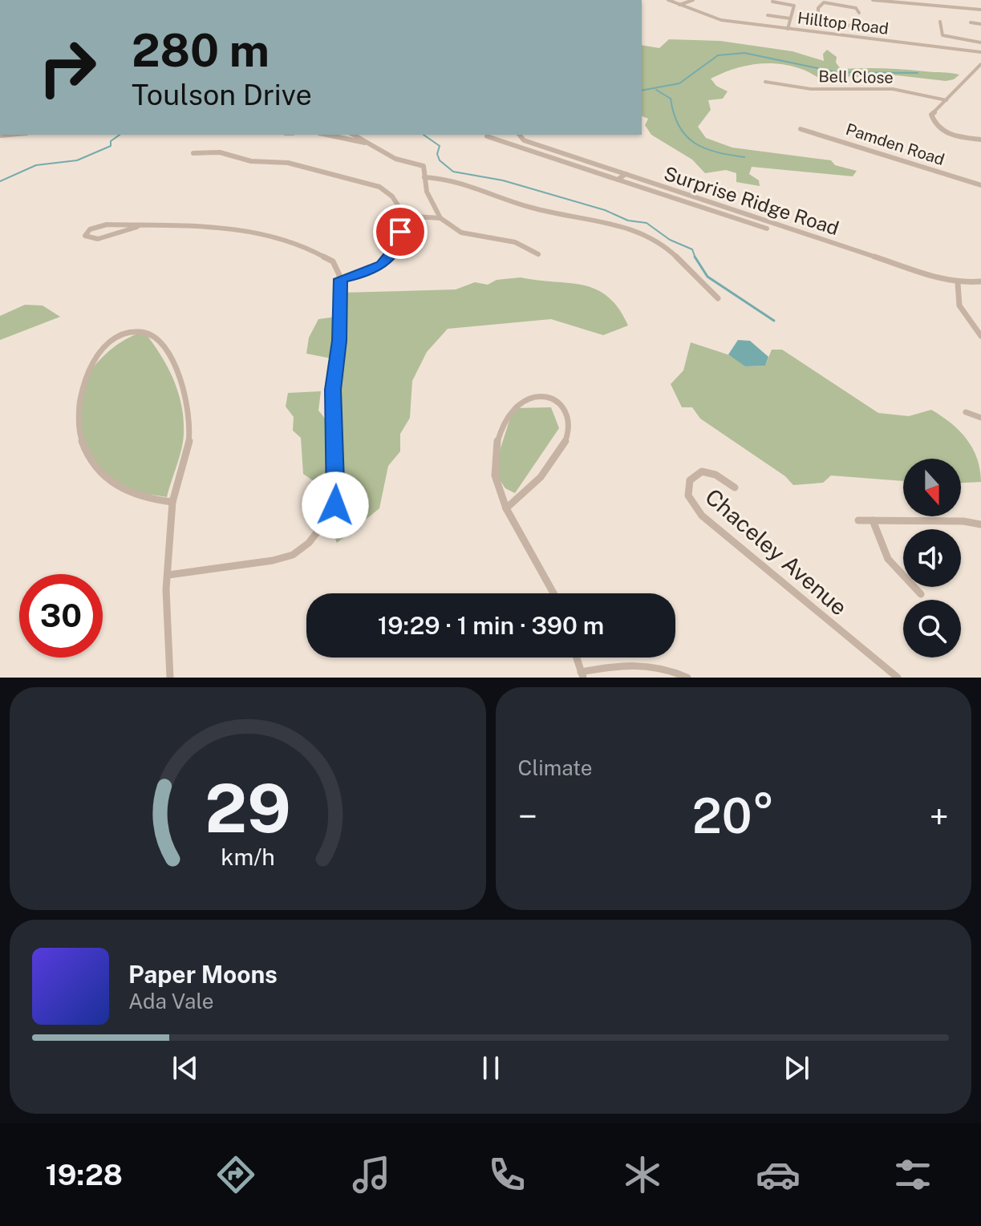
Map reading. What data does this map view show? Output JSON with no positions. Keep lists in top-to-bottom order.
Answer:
{
  "streets": {
    "street": [
      "Hilltop Road",
      "Bell Close",
      "Pamden Road",
      "Surprise Ridge Road",
      "Chaceley Avenue"
    ]
  },
  "north": "bottom",
  "page": {
    "turn": ["280 m", "Toulson Drive"],
    "limit": "30",
    "trip": "19:29 · 1 min · 390 m",
    "tile": "Climate",
    "heat": ["−", "20°", "+"],
    "song": ["Paper Moons", "Ada Vale"],
    "tabs": "19:28",
    "gauge": ["29", "km/h"]
  }
}
